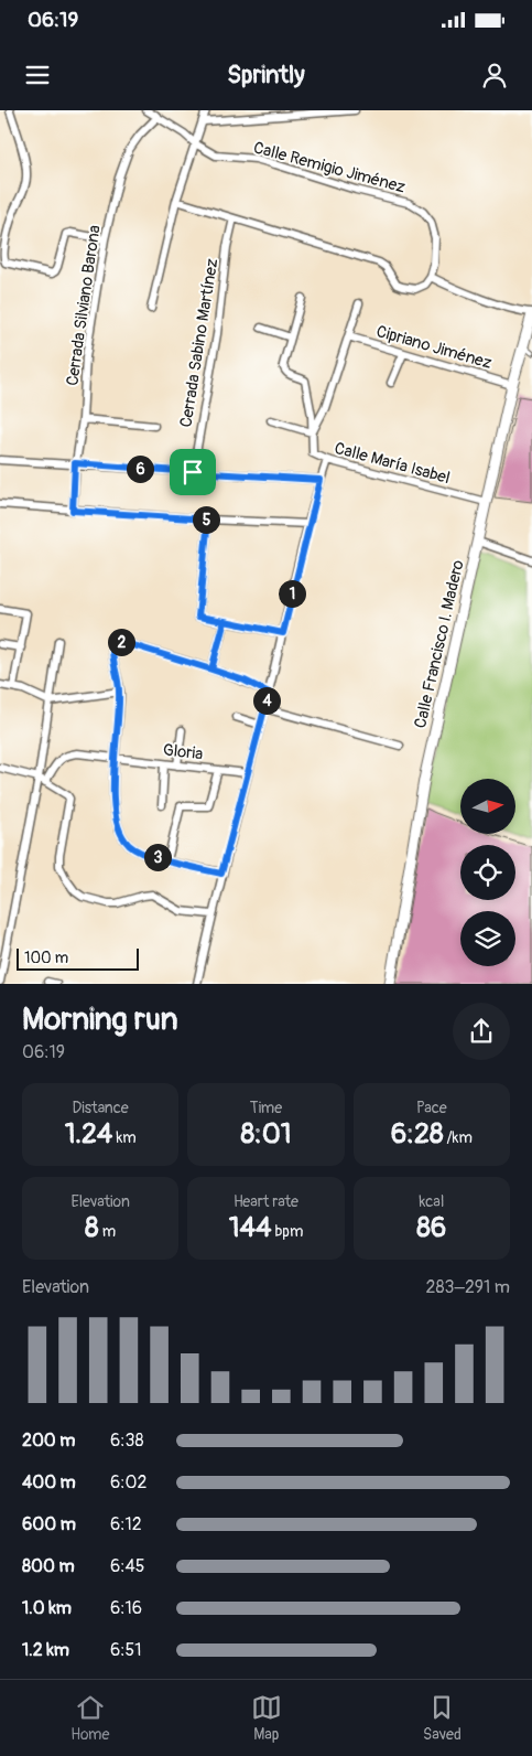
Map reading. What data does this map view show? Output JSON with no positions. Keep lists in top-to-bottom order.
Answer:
{
  "streets": {
    "main road": ["Calle Francisco I. Madero"],
    "street": [
      "Calle Remigio Jiménez",
      "Cerrada Silviano Barona",
      "Cerrada Sabino Martínez",
      "Cipriano Jiménez",
      "Calle María Isabel",
      "Gloria"
    ]
  },
  "crossings": [
    ["Calle Remigio Jiménez", "Cerrada Silviano Barona"],
    ["Cipriano Jiménez", "Calle Francisco I. Madero"],
    ["Calle María Isabel", "Calle Francisco I. Madero"]
  ],
  "scale_bar": "100 m",
  "north": "right",
  "page": {
    "status": "06:19",
    "header": "Sprintly",
    "pins": [
      "6",
      "5",
      "1",
      "2",
      "4",
      "3"
    ],
    "scale": "100 m",
    "heading": ["Morning run", "06:19"],
    "stats": [
      ["Distance", "1.24 km"],
      ["Time", "8:01"],
      ["Pace", "6:28 /km"],
      ["Elevation", "8 m"],
      ["Heart rate", "144 bpm"],
      ["kcal", "86"]
    ],
    "chart": ["Elevation", "283–291 m"],
    "list": [
      {
        "name": "200 m",
        "note": "6:38"
      },
      {
        "name": "400 m",
        "note": "6:02"
      },
      {
        "name": "600 m",
        "note": "6:12"
      },
      {
        "name": "800 m",
        "note": "6:45"
      },
      {
        "name": "1.0 km",
        "note": "6:16"
      },
      {
        "name": "1.2 km",
        "note": "6:51"
      }
    ],
    "tabs": ["Home", "Map", "Saved"]
  }
}
